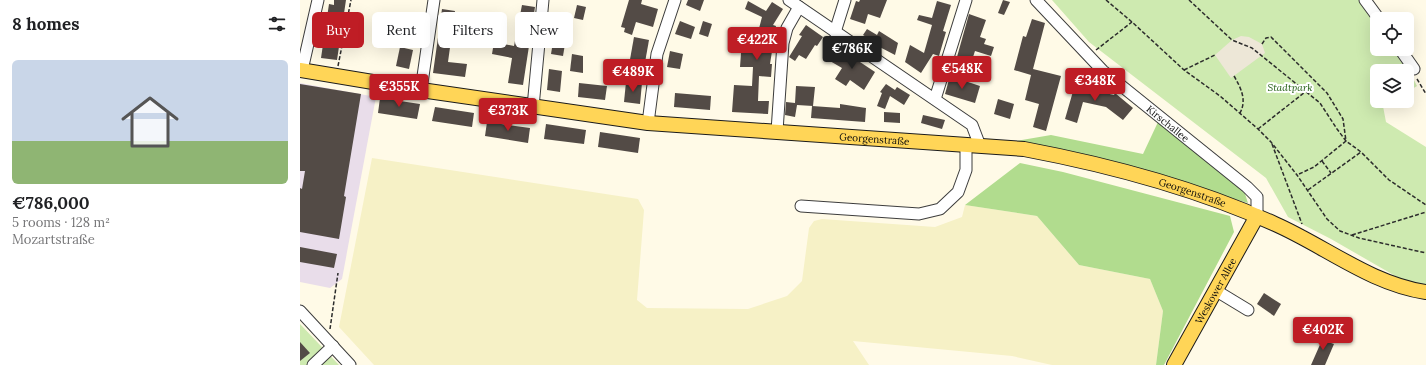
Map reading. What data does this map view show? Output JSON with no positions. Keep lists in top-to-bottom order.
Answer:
{
  "streets": {
    "main road": ["Georgenstraße", "Weskower Allee"],
    "street": ["Kirschallee"]
  },
  "crossings": [
    ["Kirschallee", "Georgenstraße"],
    ["Kirschallee", "Weskower Allee"],
    ["Georgenstraße", "Weskower Allee"]
  ],
  "parks": ["Stadtpark"],
  "page": {
    "heading": "8 homes",
    "chip": [
      "Buy",
      "Rent",
      "Filters",
      "New"
    ],
    "price": [
      "€422K",
      "€786K",
      "€548K",
      "€489K",
      "€348K",
      "€355K",
      "€373K",
      "€402K"
    ],
    "list": [
      {
        "name": "€786,000",
        "note": "5 rooms · 128 m² · Mozartstraße"
      }
    ]
  }
}
